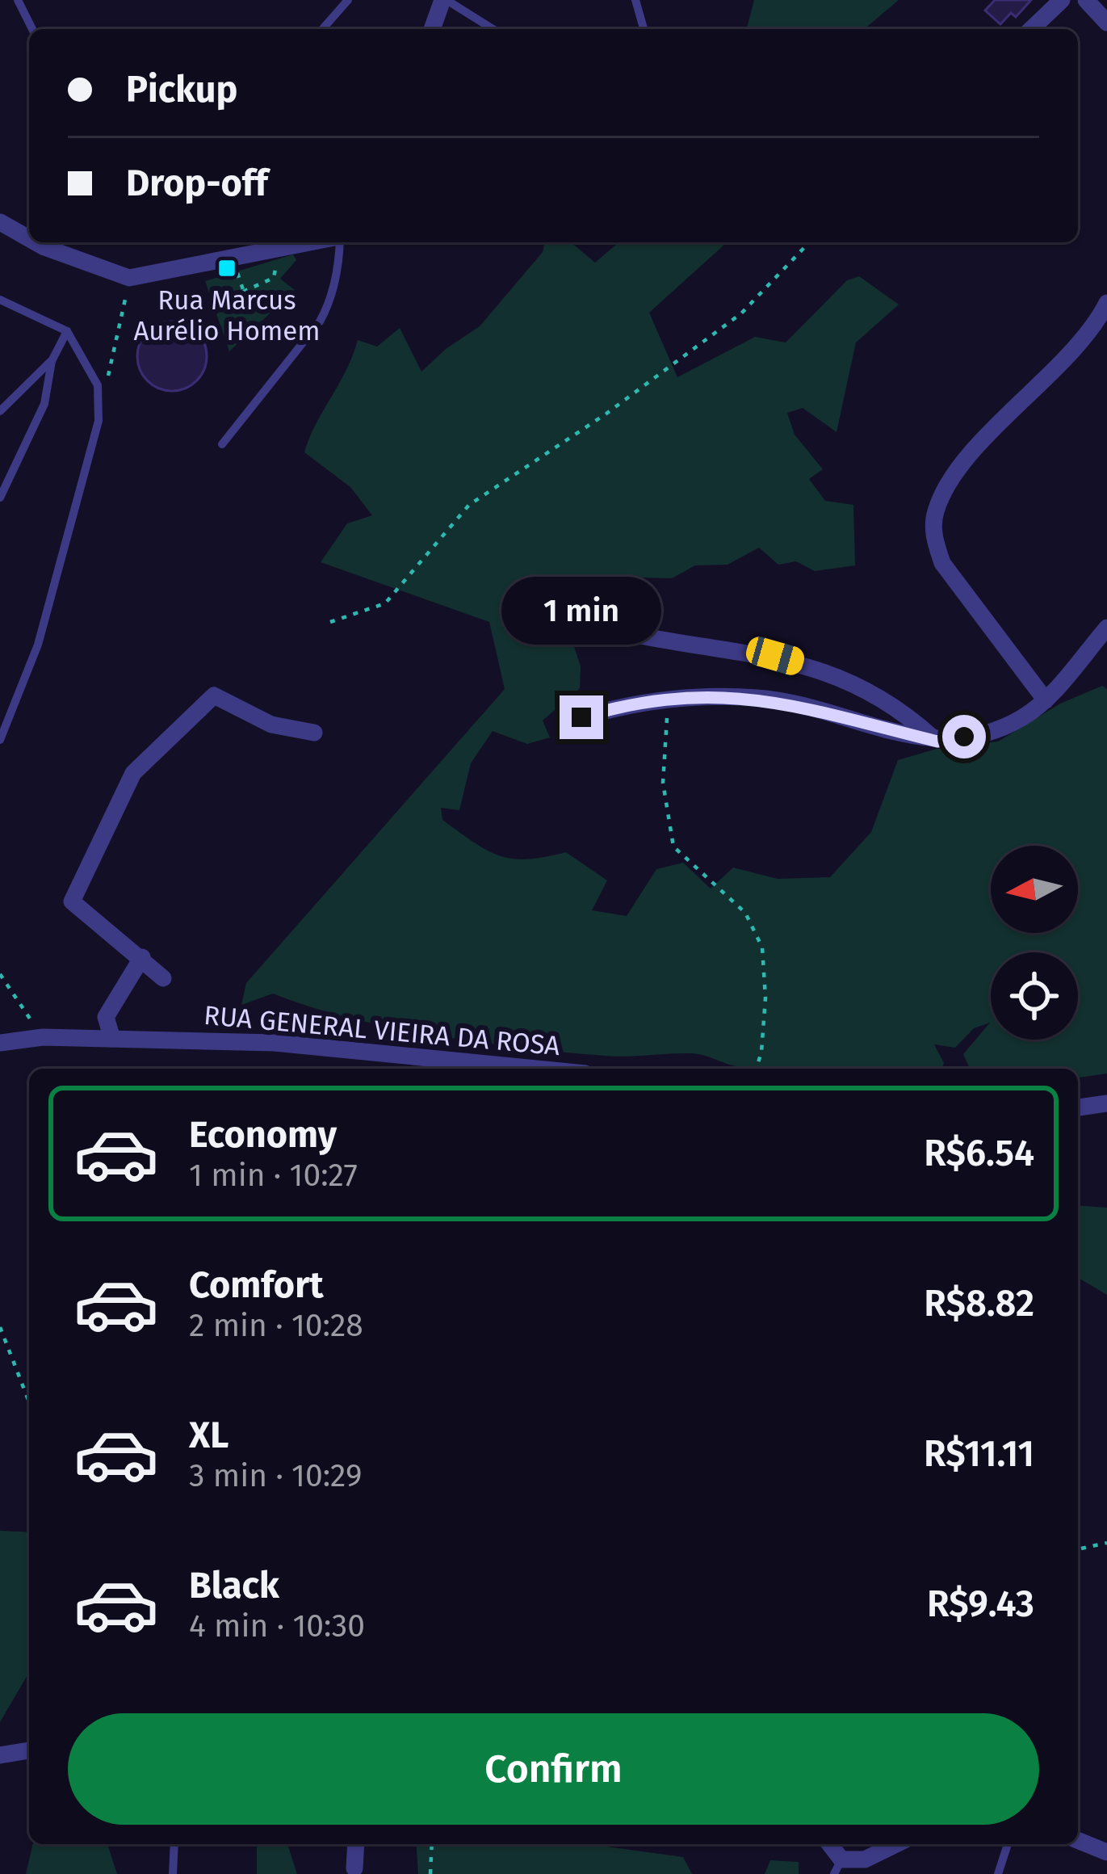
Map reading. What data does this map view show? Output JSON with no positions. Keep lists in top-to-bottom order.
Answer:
{
  "streets": {
    "street": ["RUA GENERAL VIEIRA DA ROSA"]
  },
  "places": {
    "transit": ["Rua Marcus Aurélio Homem"]
  },
  "north": "left",
  "page": {
    "banner": ["Pickup", "Drop-off"],
    "bubble": "1 min",
    "list": [
      {
        "name": "Economy",
        "note": "1 min · 10:27",
        "value": "R$6.54"
      },
      {
        "name": "Comfort",
        "note": "2 min · 10:28",
        "value": "R$8.82"
      },
      {
        "name": "XL",
        "note": "3 min · 10:29",
        "value": "R$11.11"
      },
      {
        "name": "Black",
        "note": "4 min · 10:30",
        "value": "R$9.43"
      }
    ],
    "buttons": "Confirm"
  }
}
